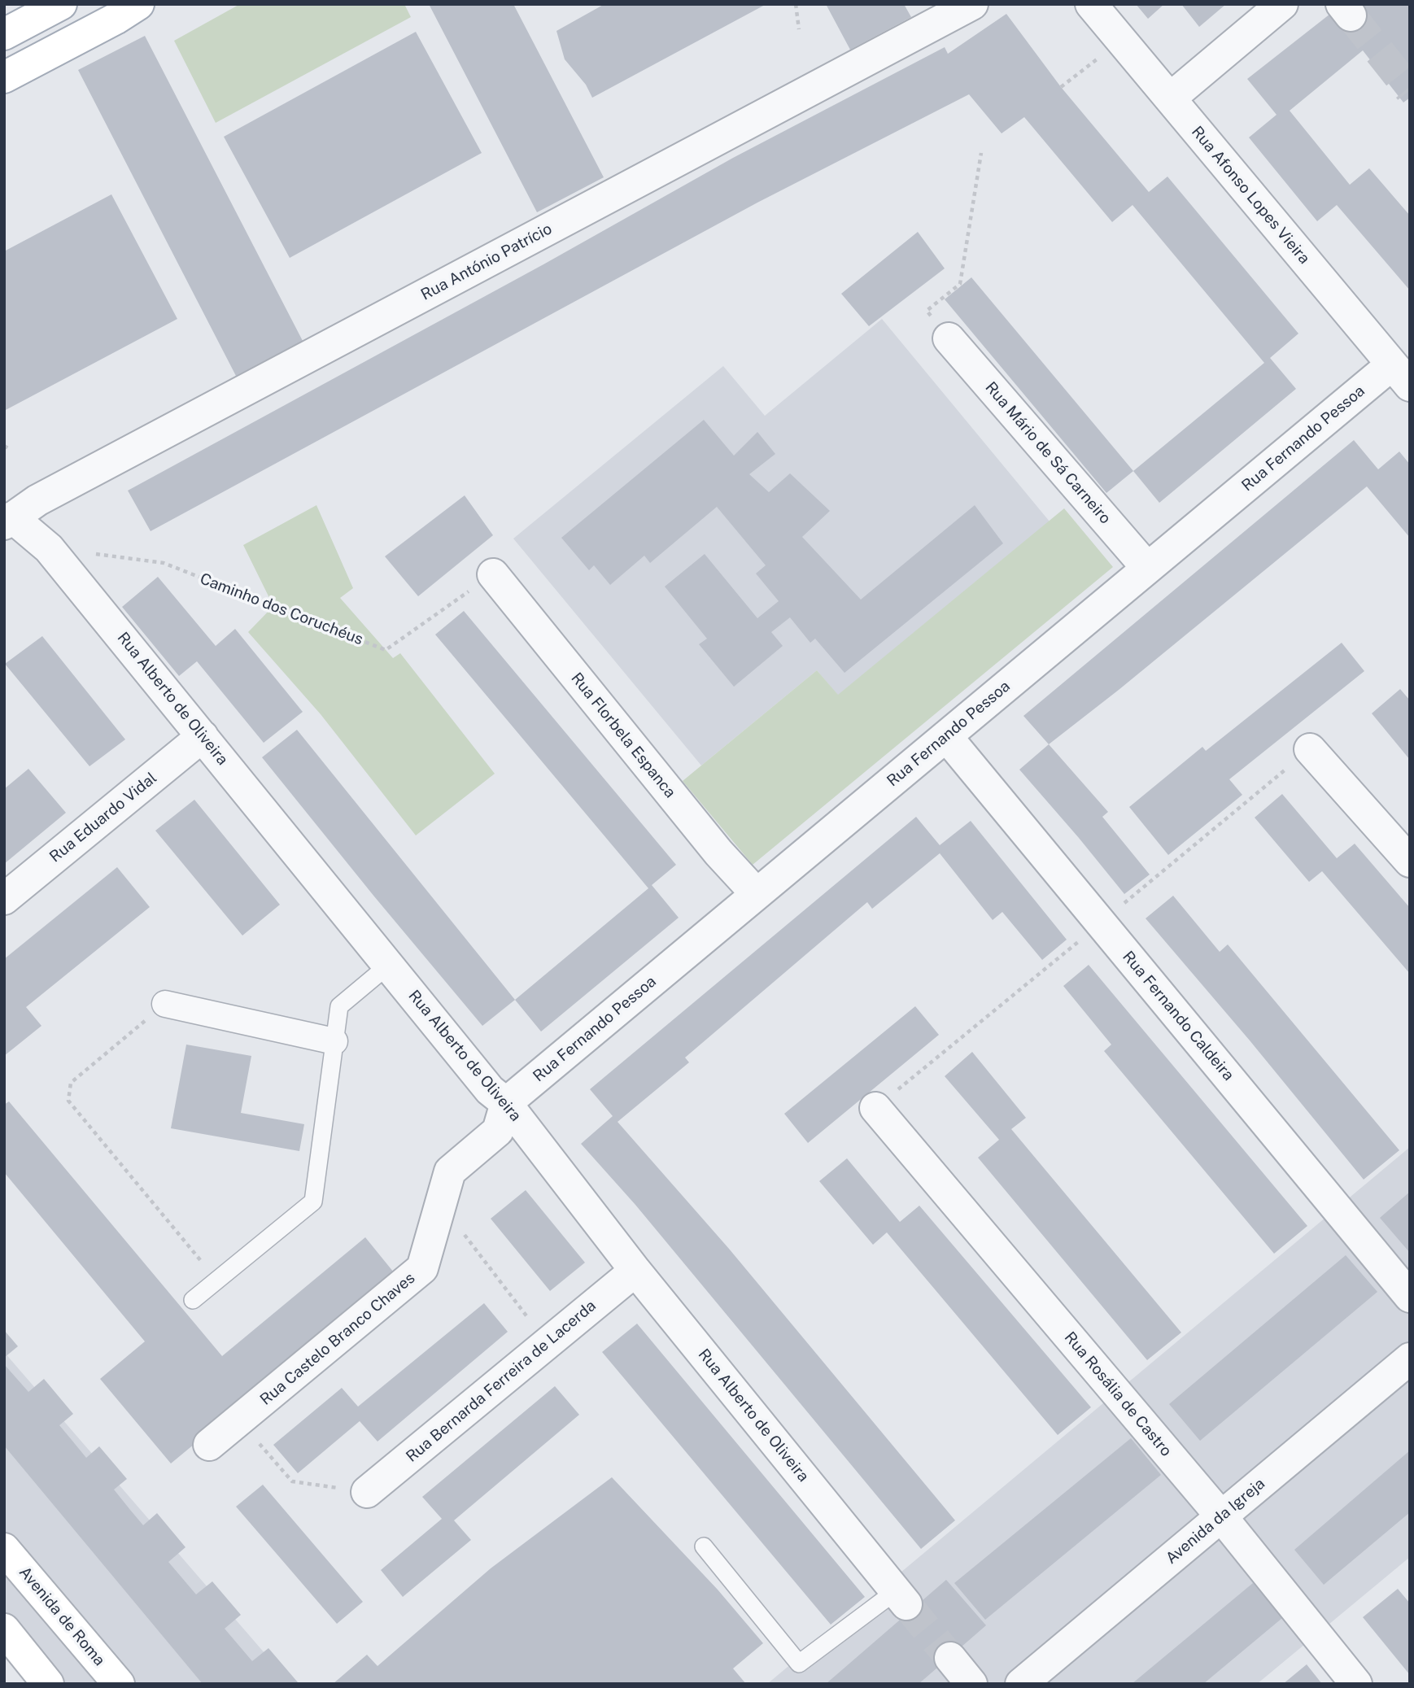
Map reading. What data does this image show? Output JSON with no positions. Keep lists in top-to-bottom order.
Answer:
{
  "streets": {
    "main road": ["Avenida de Roma"],
    "street": [
      "Rua Afonso Lopes Vieira",
      "Rua António Patrício",
      "Rua Fernando Pessoa",
      "Rua Mário de Sá Carneiro",
      "Rua Alberto de Oliveira",
      "Rua Florbela Espanca",
      "Rua Eduardo Vidal",
      "Rua Fernando Caldeira",
      "Rua Castelo Branco Chaves",
      "Rua Bernarda Ferreira de Lacerda",
      "Rua Rosália de Castro",
      "Avenida da Igreja"
    ],
    "path": ["Caminho dos Coruchéus"]
  },
  "crossings": [
    ["Rua Afonso Lopes Vieira", "Rua Fernando Pessoa"],
    ["Rua António Patrício", "Rua Alberto de Oliveira"],
    ["Rua Fernando Pessoa", "Rua Mário de Sá Carneiro"],
    ["Rua Fernando Pessoa", "Rua Alberto de Oliveira"],
    ["Rua Fernando Pessoa", "Rua Florbela Espanca"],
    ["Rua Fernando Pessoa", "Rua Fernando Caldeira"],
    ["Rua Fernando Pessoa", "Rua Castelo Branco Chaves"],
    ["Caminho dos Coruchéus", "Rua Alberto de Oliveira"],
    ["Caminho dos Coruchéus", "Rua Florbela Espanca"],
    ["Rua Alberto de Oliveira", "Rua Eduardo Vidal"],
    ["Rua Alberto de Oliveira", "Rua Castelo Branco Chaves"],
    ["Rua Alberto de Oliveira", "Rua Bernarda Ferreira de Lacerda"],
    ["Rua Rosália de Castro", "Avenida da Igreja"]
  ]
}
